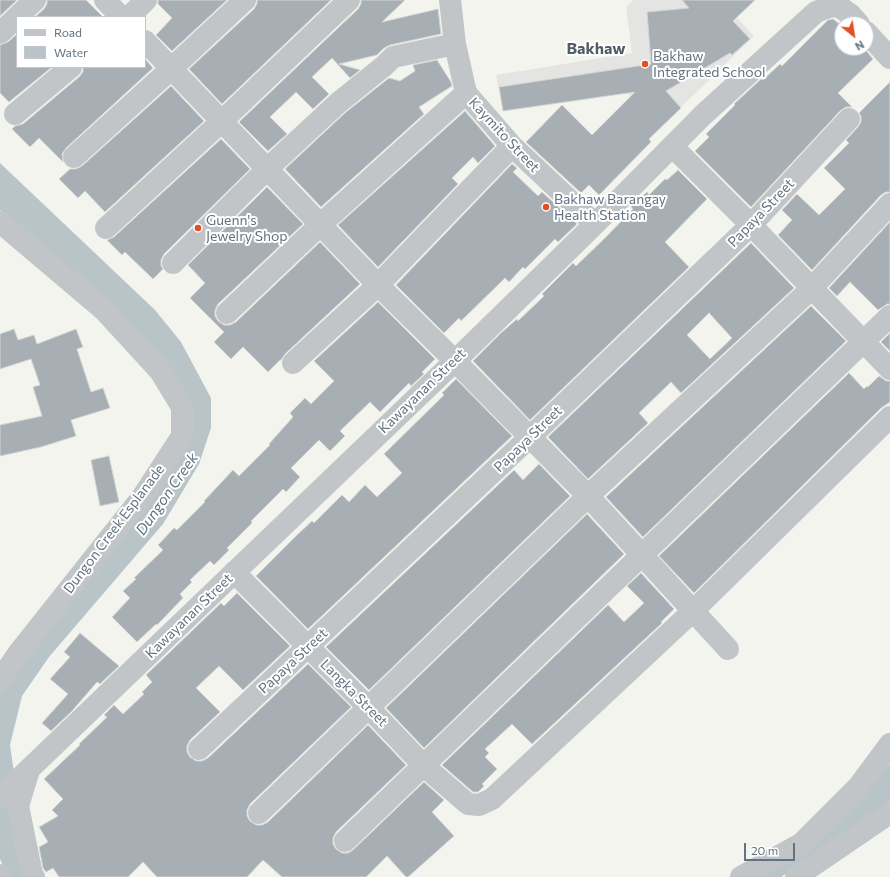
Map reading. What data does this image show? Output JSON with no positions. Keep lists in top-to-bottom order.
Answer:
{
  "streets": {
    "street": [
      "Kaymito Street",
      "Papaya Street",
      "Kawayanan Street",
      "Dungon Creek Esplanade",
      "Langka Street"
    ]
  },
  "crossings": [
    ["Kaymito Street", "Kawayanan Street"],
    ["Papaya Street", "Langka Street"],
    ["Kawayanan Street", "Langka Street"]
  ],
  "districts": ["Bakhaw"],
  "water": ["Dungon Creek"],
  "places": ["Bakhaw Integrated School", "Bakhaw Barangay Health Station", "Guenn's Jewelry Shop"],
  "legend": ["Road", "Water"],
  "scale_bar": "20 m",
  "north": "bottom right"
}
